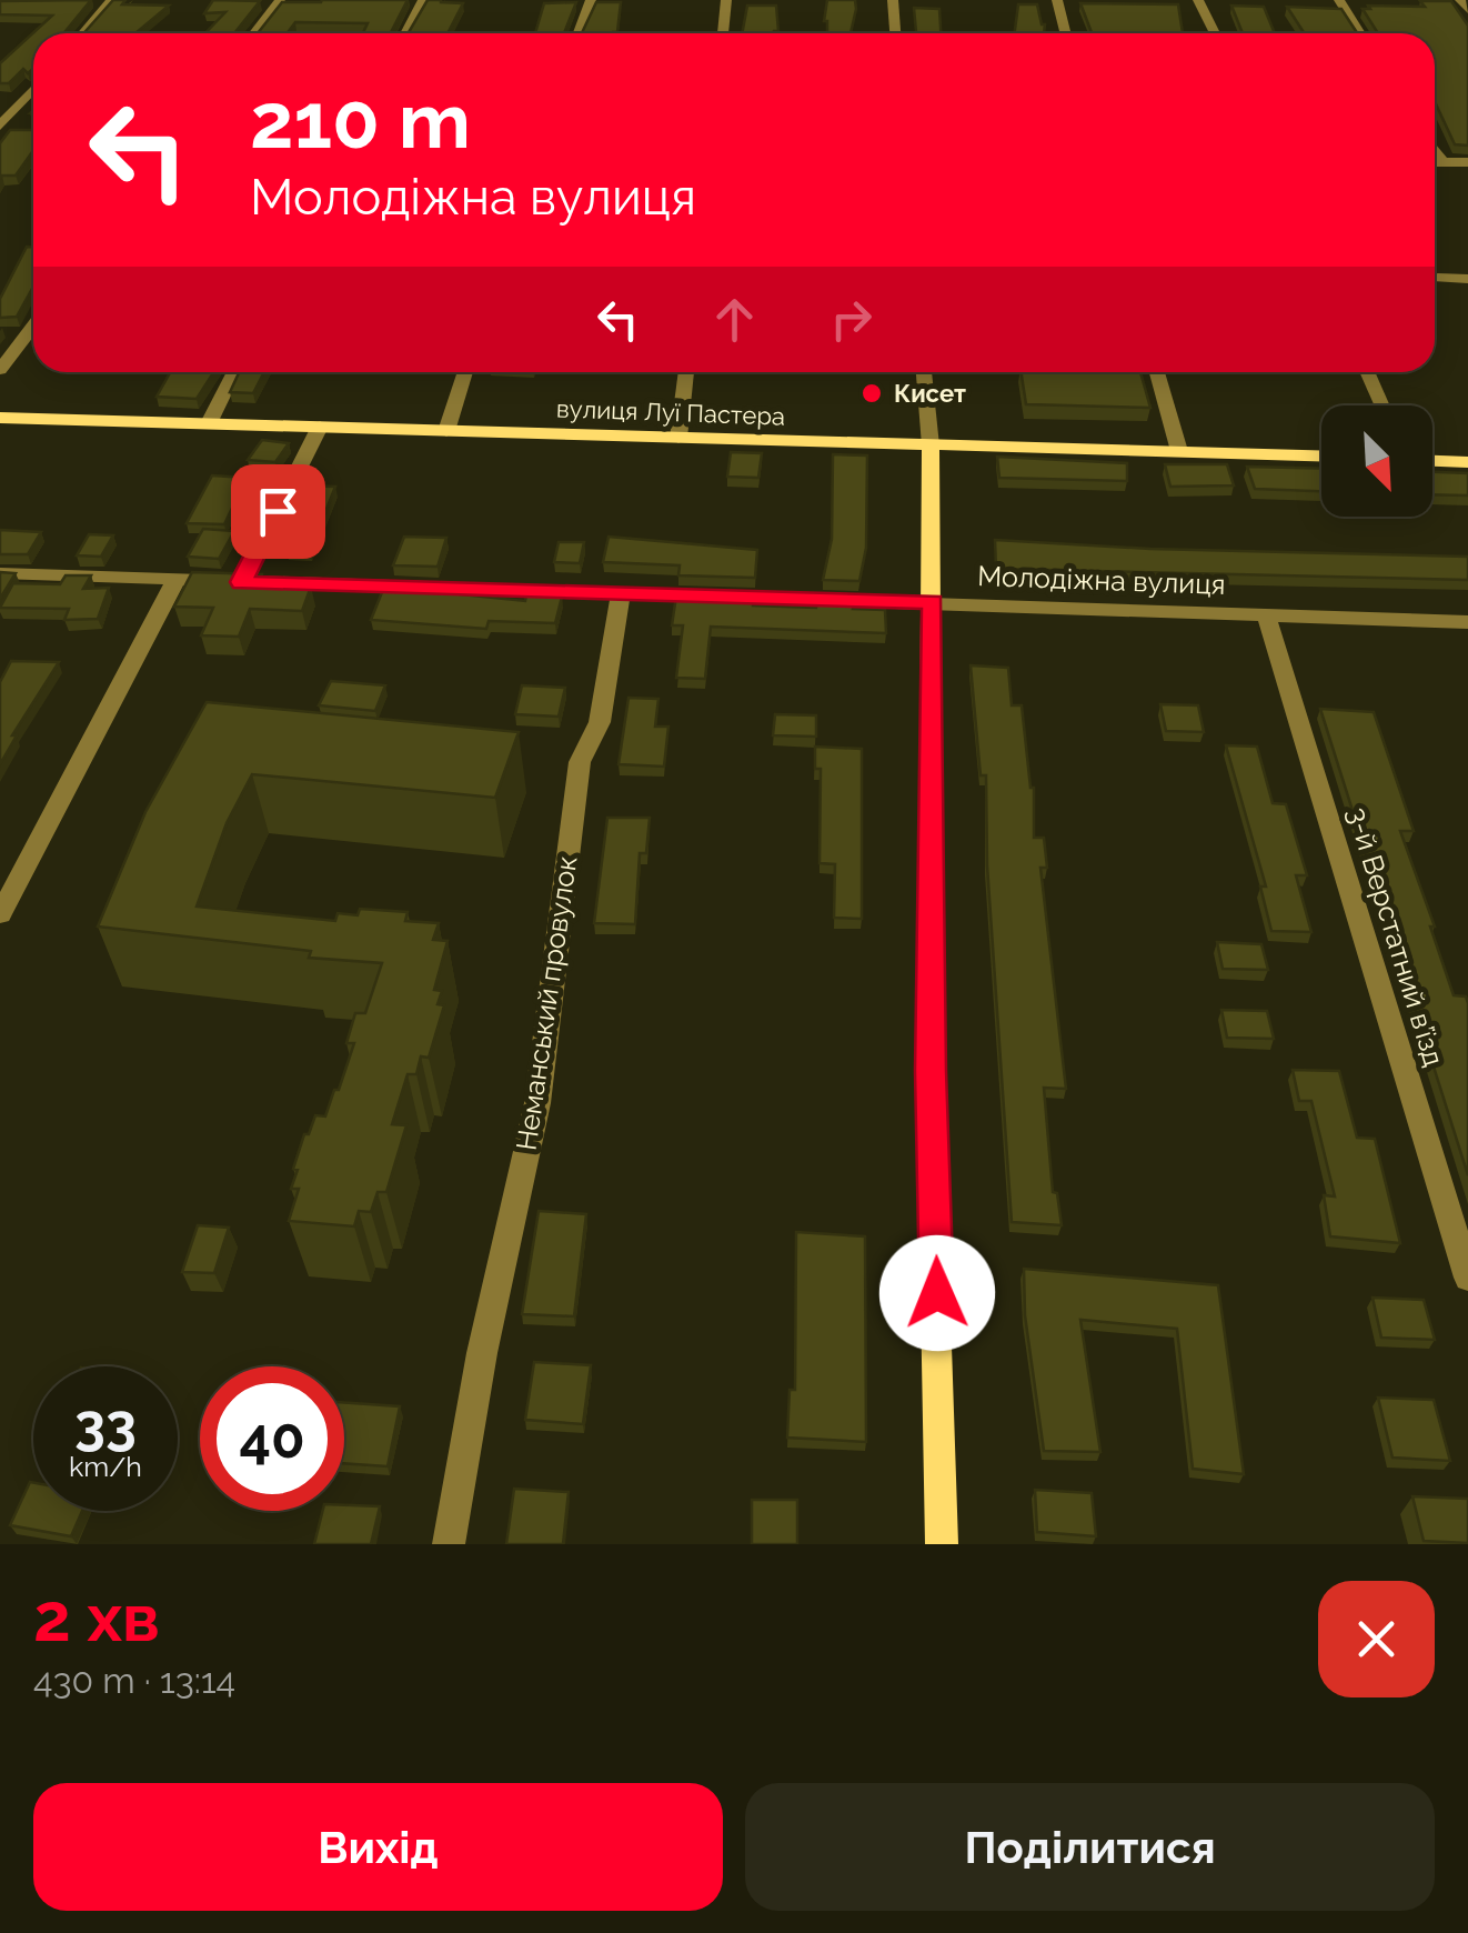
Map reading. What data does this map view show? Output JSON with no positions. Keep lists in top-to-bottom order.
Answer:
{
  "streets": {
    "street": [
      "вулиця Луї Пастера",
      "Молодіжна вулиця",
      "3-й Верстатний в’їзд",
      "Неманський провулок"
    ]
  },
  "crossings": [
    ["Молодіжна вулиця", "3-й Верстатний в’їзд"],
    ["Молодіжна вулиця", "Неманський провулок"]
  ],
  "places": ["Кисет"],
  "north": "bottom right",
  "page": {
    "turn": ["210 m", "Молодіжна вулиця"],
    "speed": "33 km/h",
    "limit": "40",
    "heading": ["2 хв", "430 m · 13:14"],
    "buttons": ["Вихід", "Поділитися"]
  }
}
